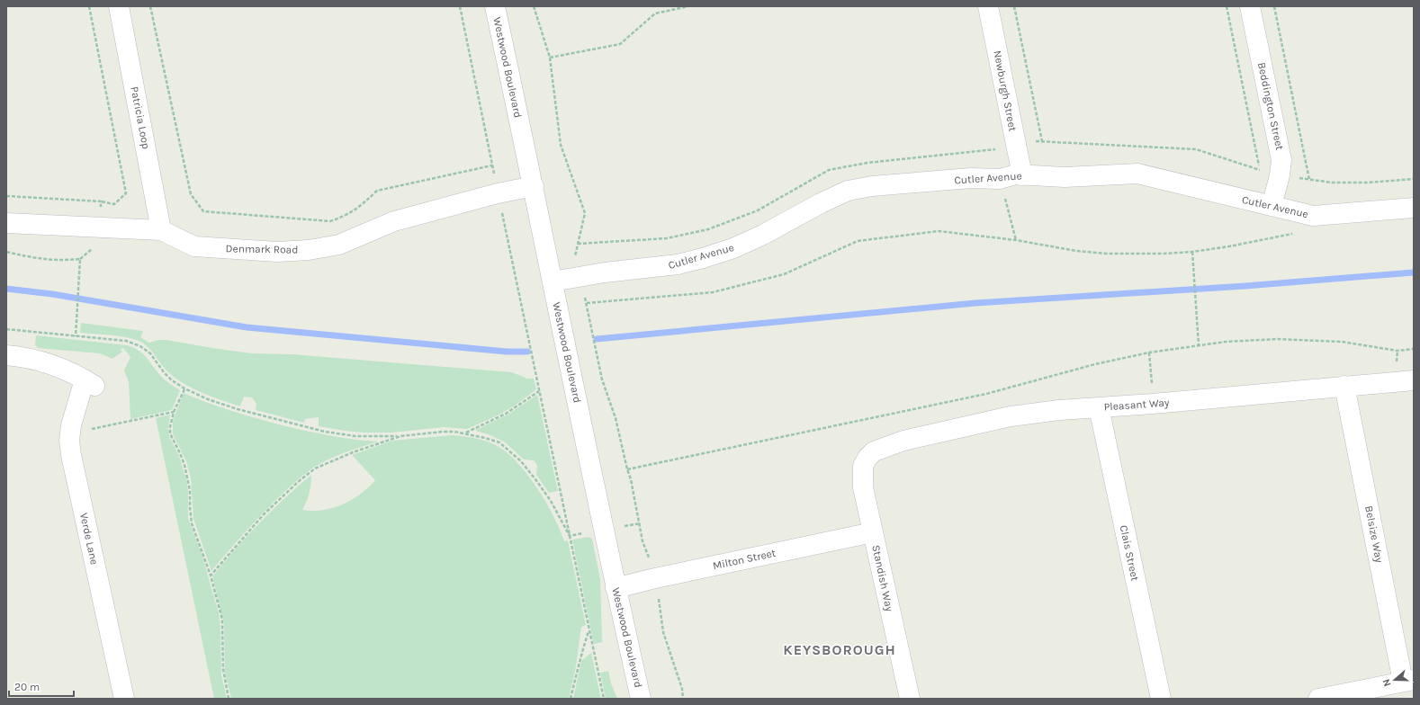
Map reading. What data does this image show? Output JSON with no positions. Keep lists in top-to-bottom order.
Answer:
{
  "streets": {
    "street": [
      "Westwood Boulevard",
      "Newburgh Street",
      "Beddington Street",
      "Patricia Loop",
      "Cutler Avenue",
      "Denmark Road",
      "Pleasant Way",
      "Belsize Way",
      "Verde Lane",
      "Clais Street",
      "Milton Street",
      "Standish Way"
    ]
  },
  "crossings": [
    ["Westwood Boulevard", "Cutler Avenue"],
    ["Westwood Boulevard", "Denmark Road"],
    ["Westwood Boulevard", "Milton Street"],
    ["Newburgh Street", "Cutler Avenue"],
    ["Beddington Street", "Cutler Avenue"],
    ["Patricia Loop", "Denmark Road"],
    ["Pleasant Way", "Belsize Way"],
    ["Pleasant Way", "Clais Street"],
    ["Pleasant Way", "Standish Way"],
    ["Milton Street", "Standish Way"]
  ],
  "districts": ["KEYSBOROUGH"],
  "scale_bar": "20 m",
  "north": "left"
}
